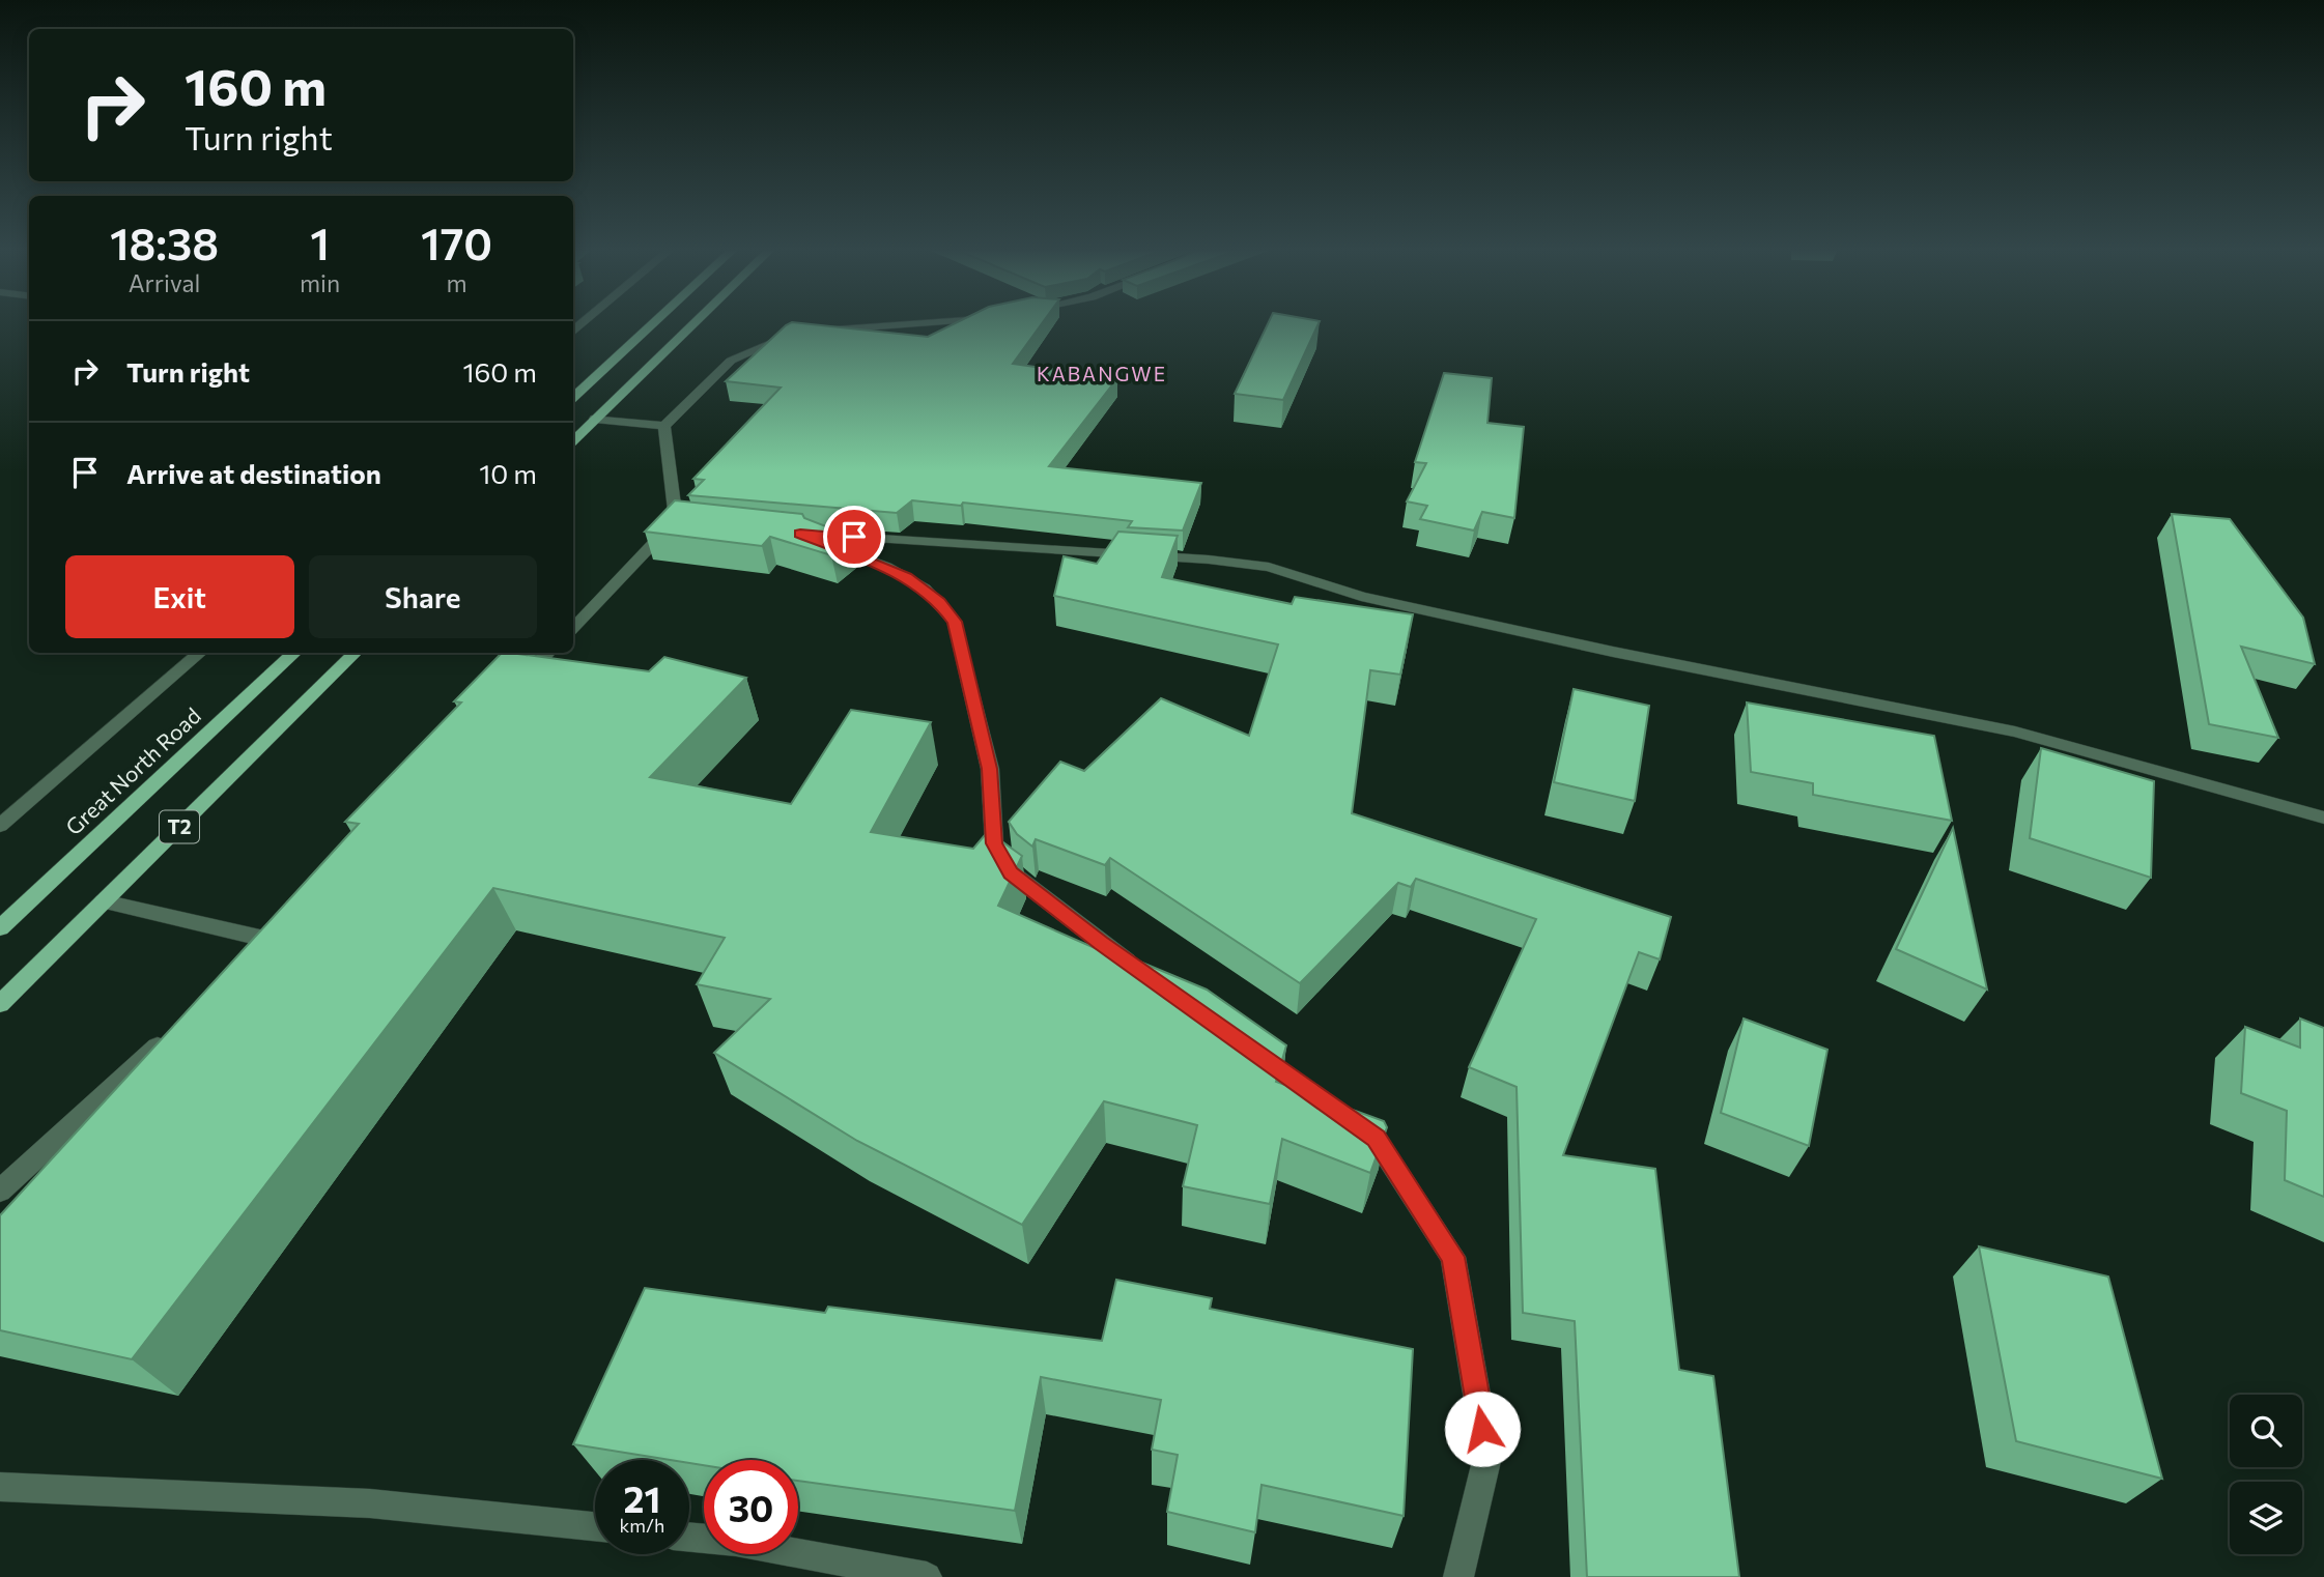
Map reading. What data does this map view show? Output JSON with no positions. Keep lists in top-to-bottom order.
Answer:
{
  "streets": {
    "main road": ["Great North Road", "T2"]
  },
  "districts": ["KABANGWE"],
  "page": {
    "turn": ["160 m", "Turn right"],
    "eta": [
      "18:38",
      "Arrival",
      "1",
      "min",
      "170",
      "m"
    ],
    "list": [
      {
        "name": "Turn right",
        "value": "160 m"
      },
      {
        "name": "Arrive at destination",
        "value": "10 m"
      }
    ],
    "buttons": ["Exit", "Share"],
    "speed": "21 km/h",
    "limit": "30"
  }
}
